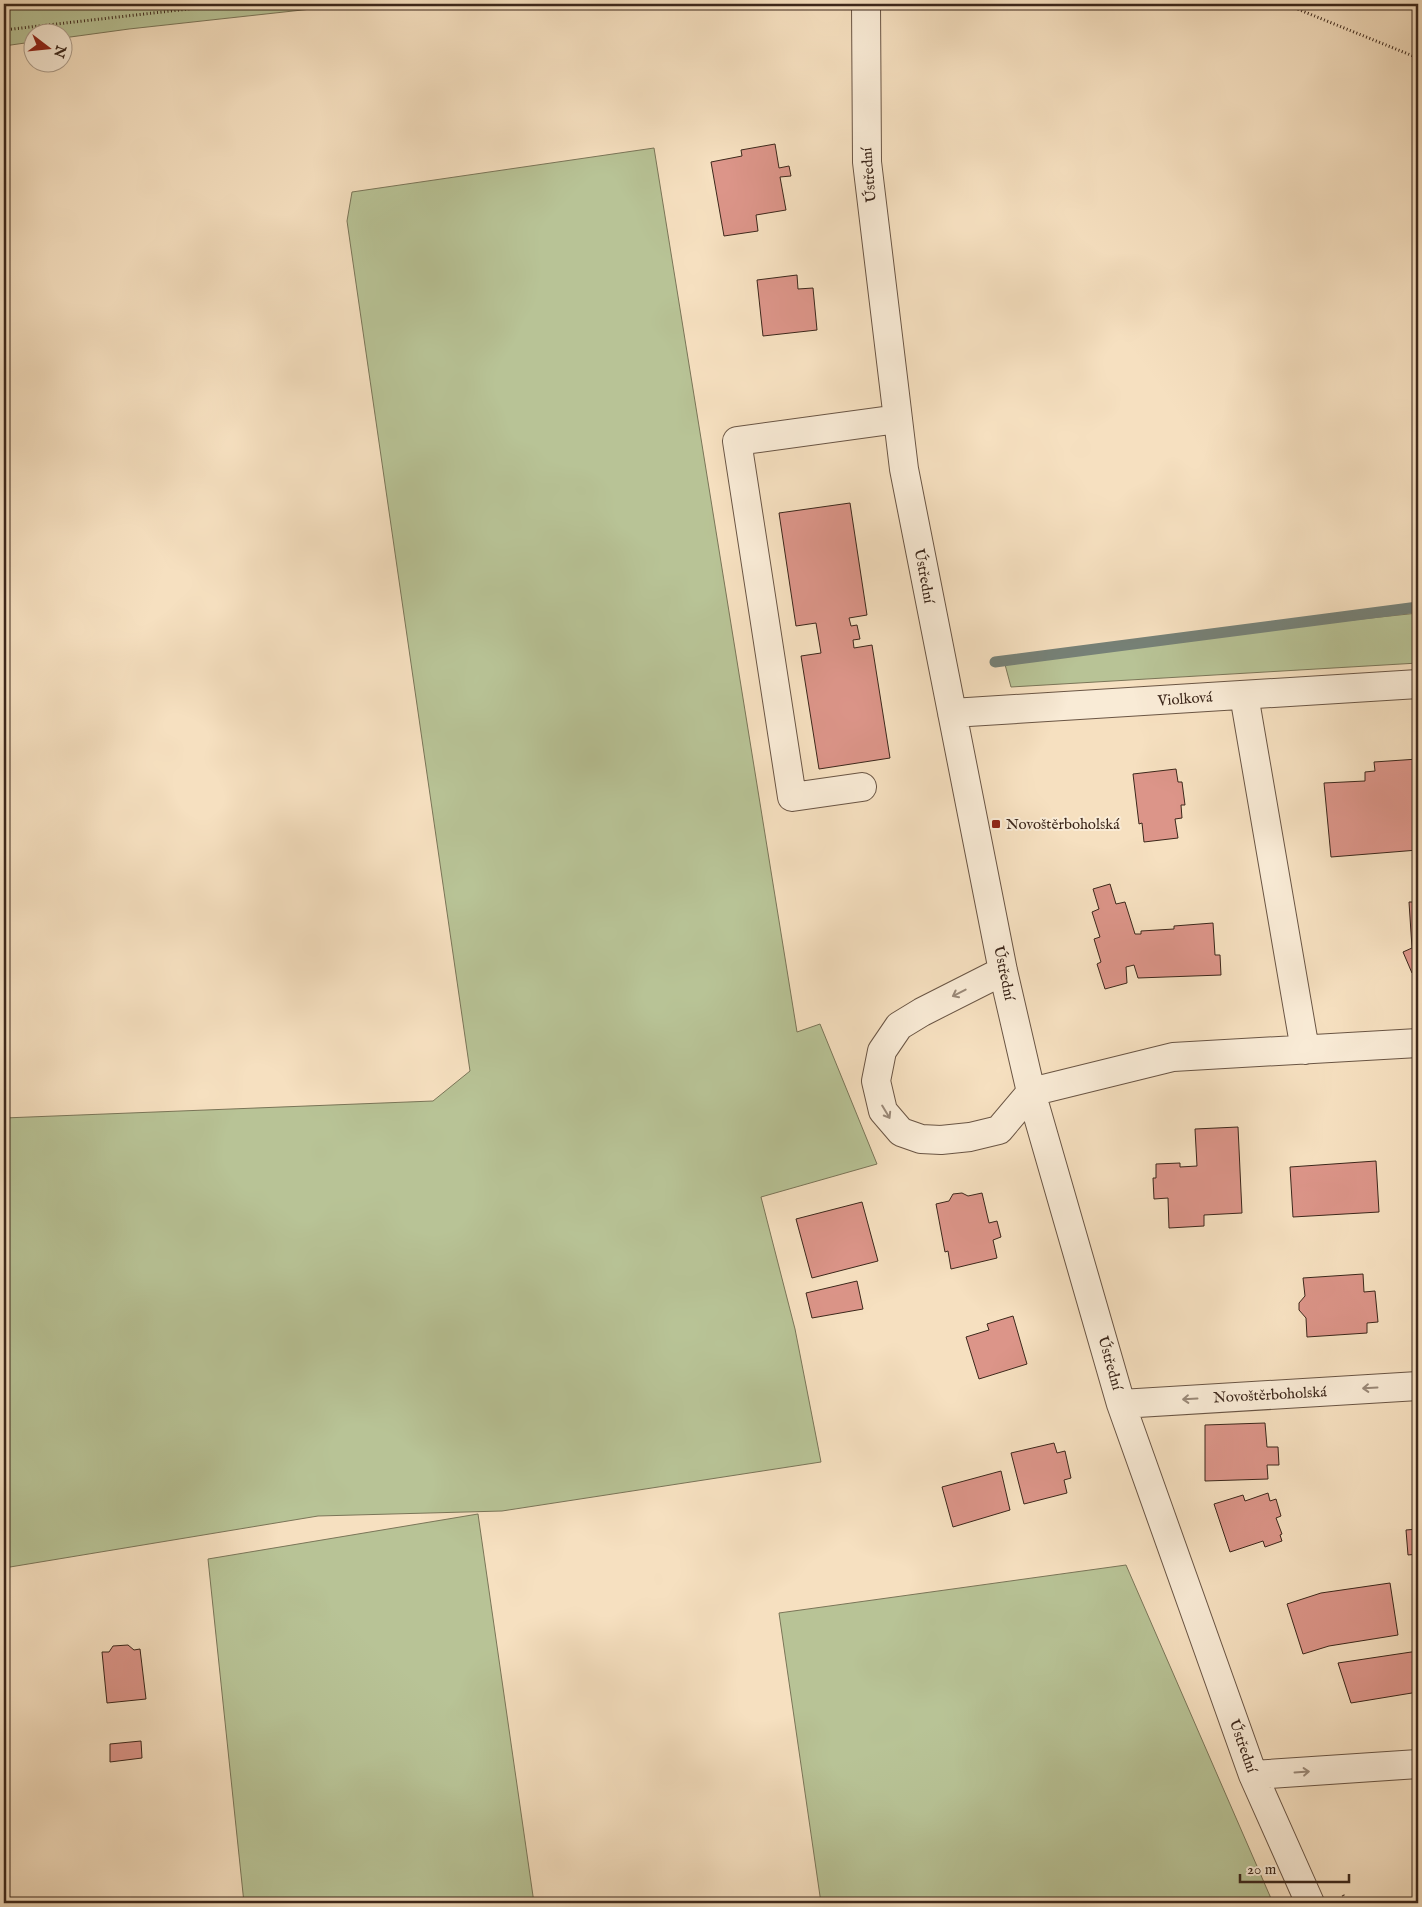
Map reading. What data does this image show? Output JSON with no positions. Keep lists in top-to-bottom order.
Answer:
{
  "streets": {
    "street": ["Ústřední", "Violková", "Novoštěrboholská"]
  },
  "crossings": [
    ["Ústřední", "Violková"],
    ["Ústřední", "Novoštěrboholská"]
  ],
  "one_way": ["Novoštěrboholská"],
  "places": {
    "transit": ["Novoštěrboholská"]
  },
  "scale_bar": "20 m",
  "north": "right"
}
